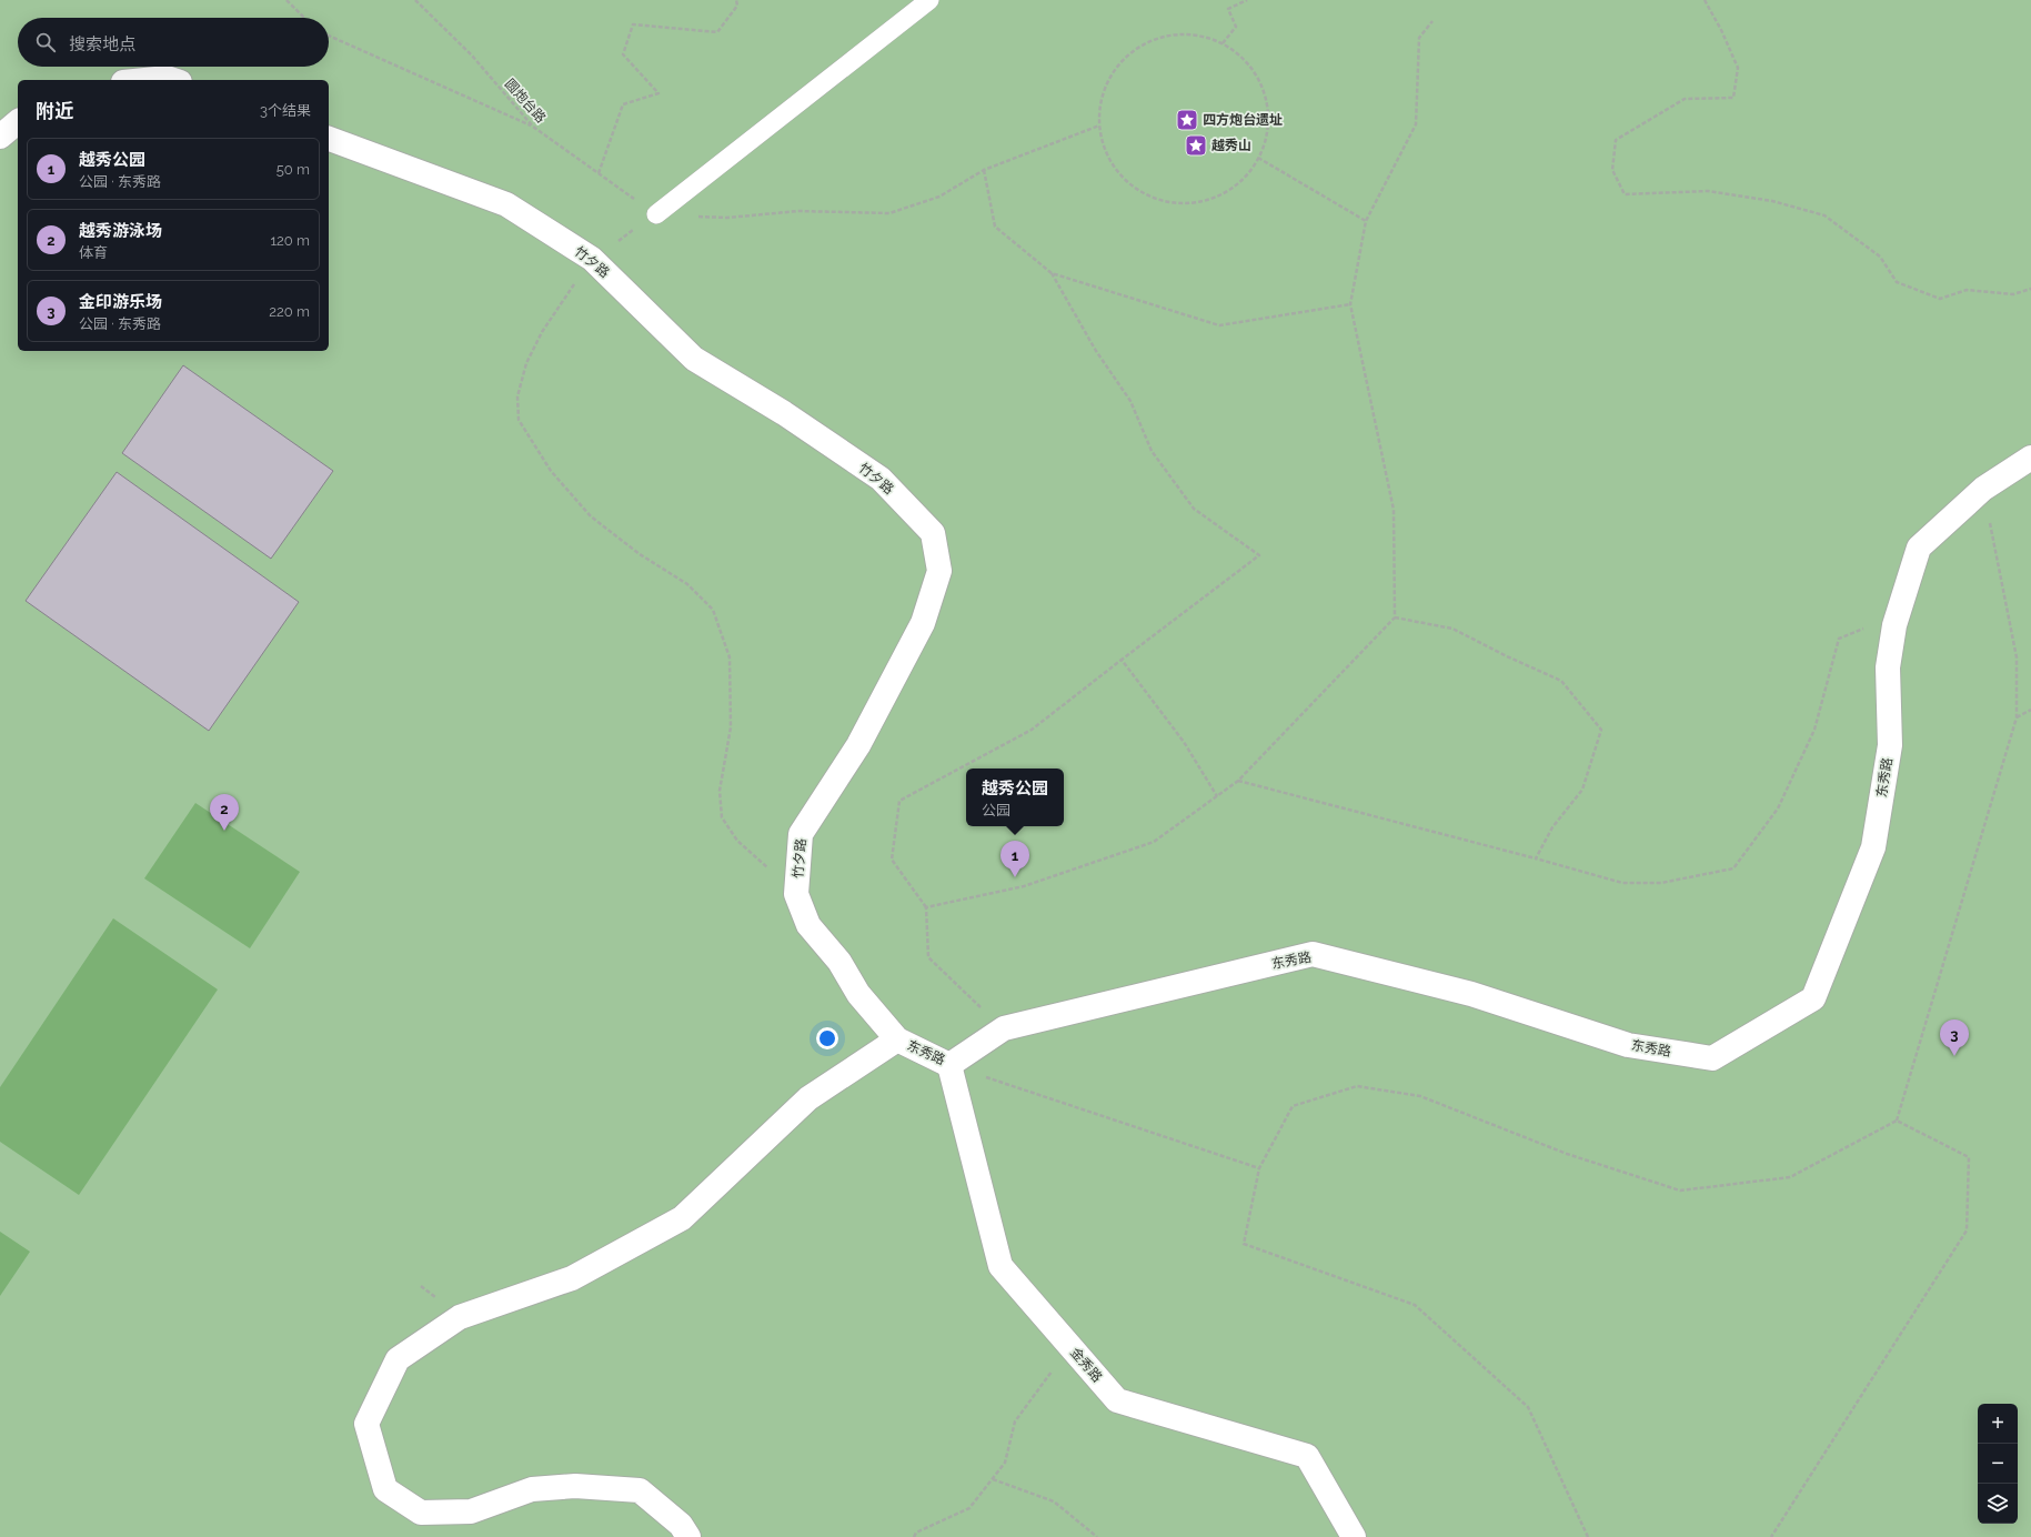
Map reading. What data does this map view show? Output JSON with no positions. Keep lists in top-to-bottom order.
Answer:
{
  "streets": {
    "street": ["竹夕路", "东秀路", "金秀路"],
    "path": ["圆炮台路"]
  },
  "crossings": [
    ["竹夕路", "东秀路"],
    ["东秀路", "金秀路"]
  ],
  "places": {
    "place": ["四方炮台遗址", "越秀山"]
  },
  "page": {
    "search": "搜索地点",
    "heading": ["附近", "3个结果"],
    "list": [
      {
        "mark": "1",
        "name": "越秀公园",
        "note": "公园 · 东秀路",
        "value": "50 m"
      },
      {
        "mark": "2",
        "name": "越秀游泳场",
        "note": "体育",
        "value": "120 m"
      },
      {
        "mark": "3",
        "name": "金印游乐场",
        "note": "公园 · 东秀路",
        "value": "220 m"
      }
    ],
    "popup": ["越秀公园", "公园"],
    "pins": ["2", "1", "3"],
    "map_buttons": ["+", "−"]
  }
}
